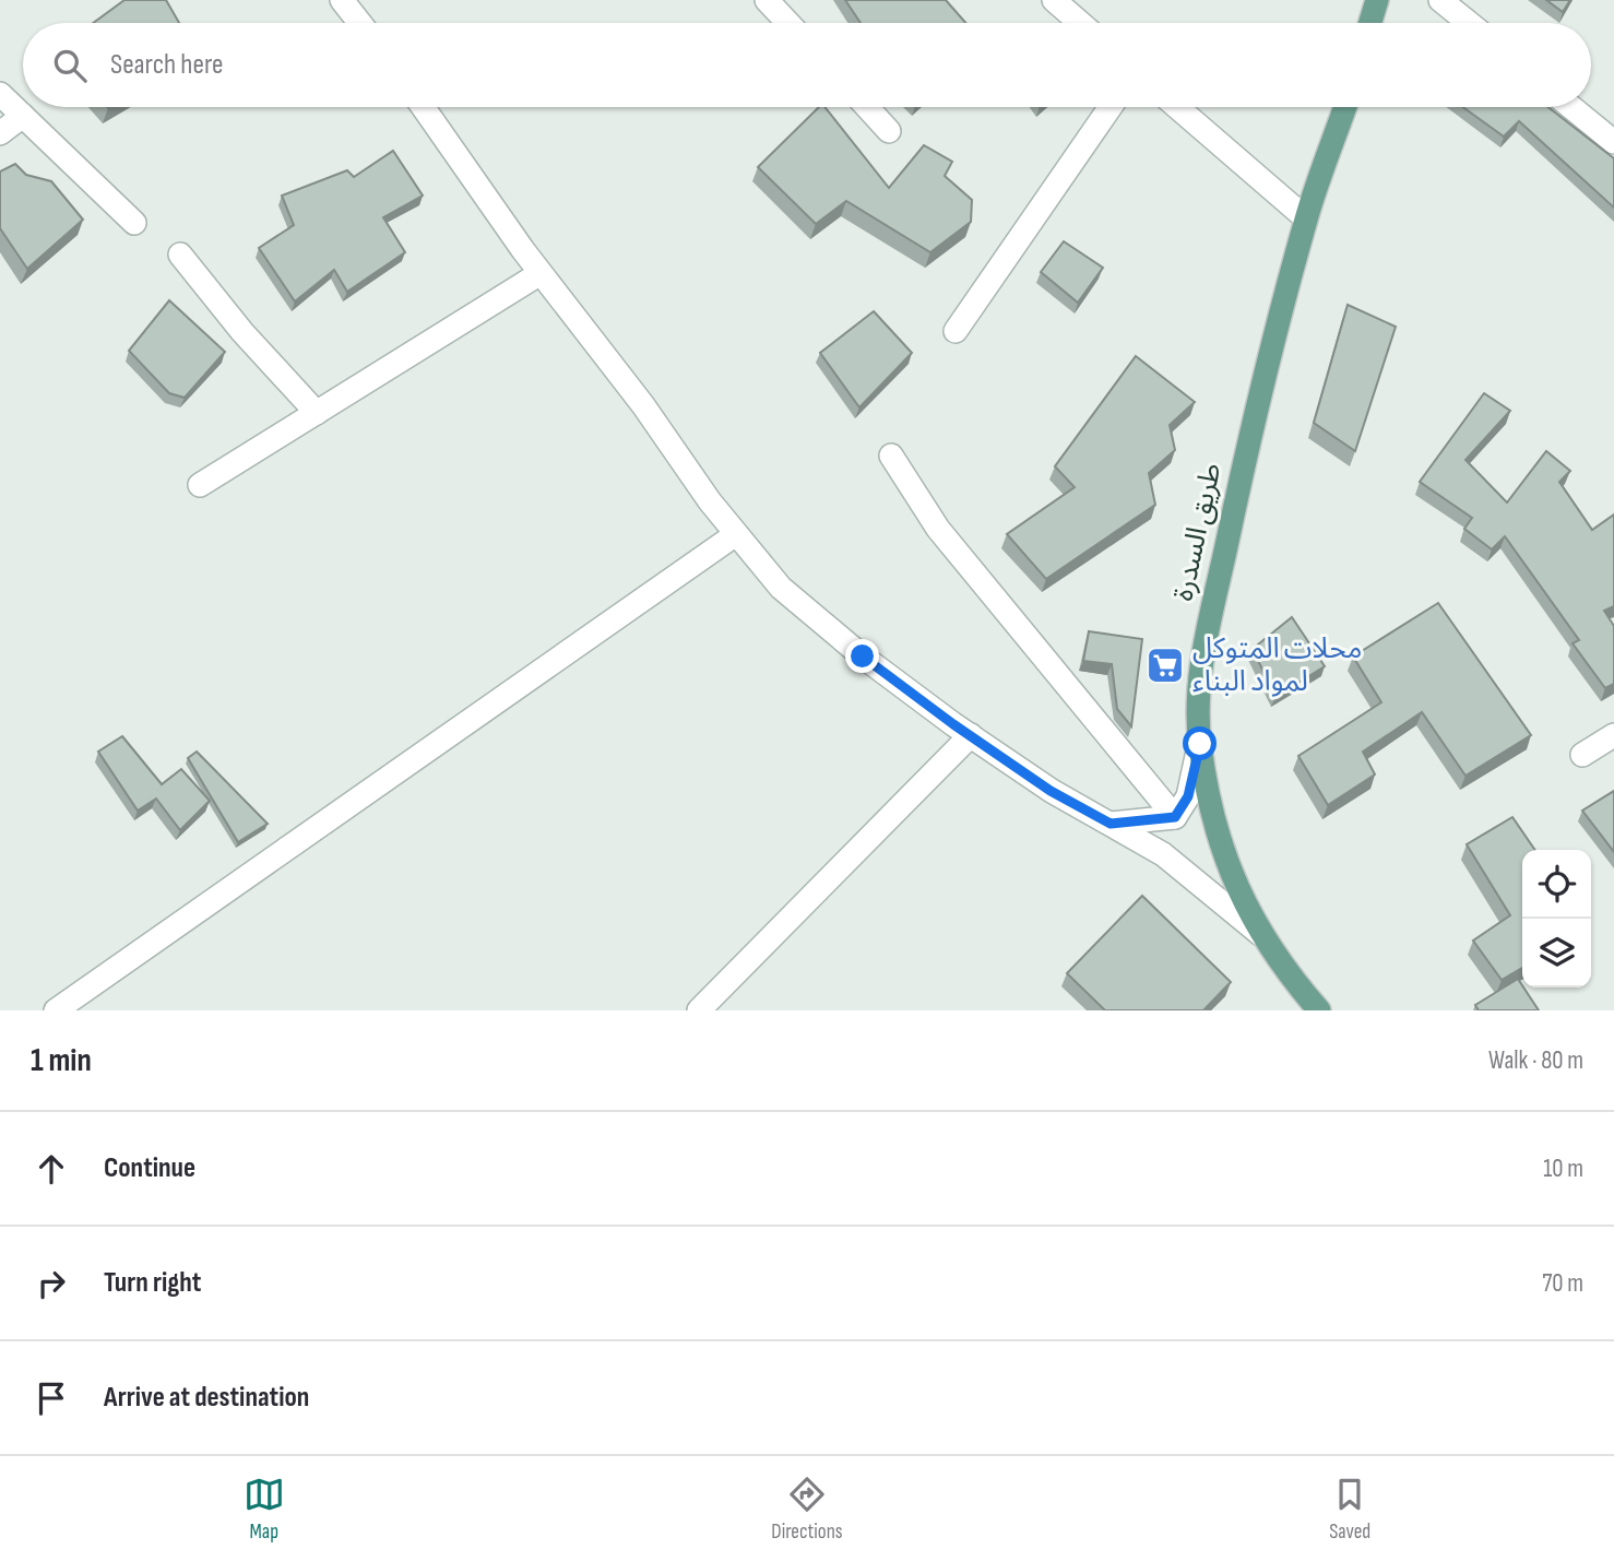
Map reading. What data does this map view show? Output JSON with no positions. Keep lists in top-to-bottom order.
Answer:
{
  "streets": {
    "main road": ["طريق السدرة"]
  },
  "places": {
    "supermarket": ["محلات المتوكل لمواد البناء"]
  },
  "page": {
    "search": "Search here",
    "heading": ["1 min", "Walk · 80 m"],
    "list": [
      ["Continue", "10 m"],
      ["Turn right", "70 m"],
      "Arrive at destination"
    ],
    "nav": ["Map", "Directions", "Saved"]
  }
}
